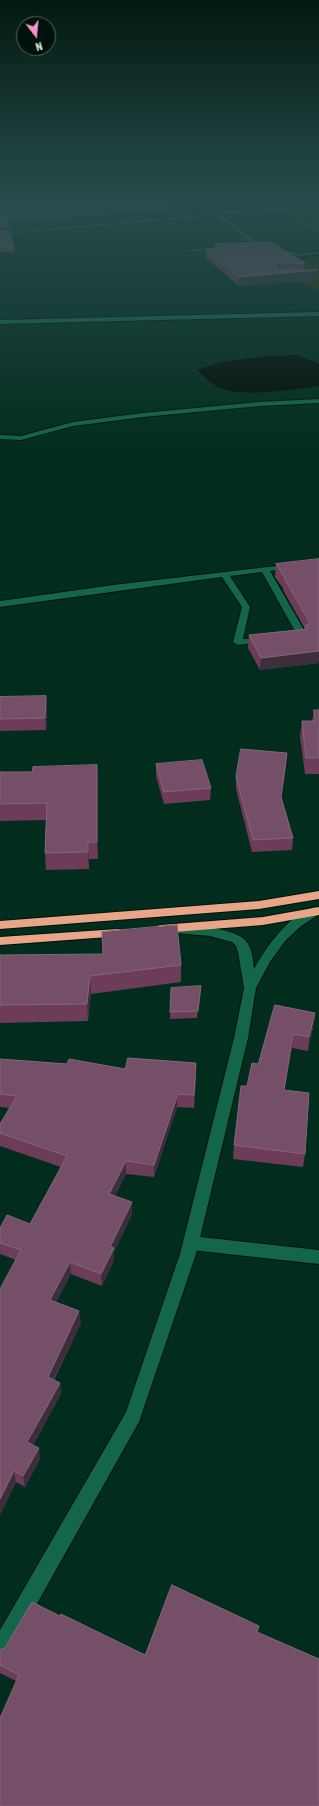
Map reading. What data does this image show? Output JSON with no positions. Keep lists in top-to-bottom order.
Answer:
{
  "north": "bottom"
}
